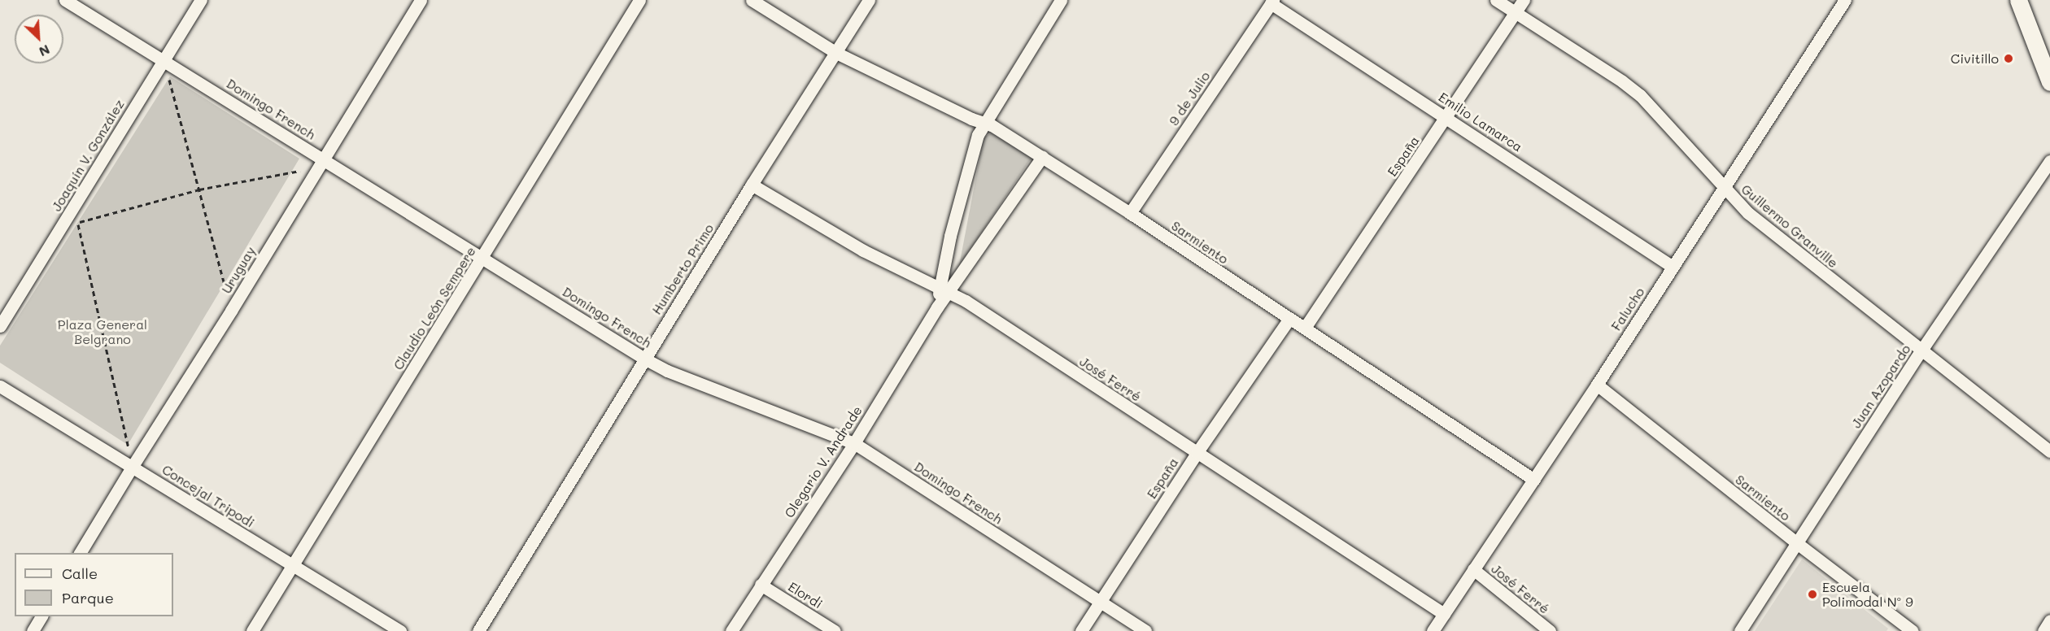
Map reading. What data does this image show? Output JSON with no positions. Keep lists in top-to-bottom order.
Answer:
{
  "streets": {
    "street": [
      "9 de Julio",
      "Domingo French",
      "Emilio Lamarca",
      "Joaquín V. González",
      "España",
      "Guillermo Granville",
      "Sarmiento",
      "Humberto Primo",
      "Uruguay",
      "Claudio León Sempere",
      "Falucho",
      "José Ferré",
      "Juan Azopardo",
      "Olegario V. Andrade",
      "Concejal Tripodi",
      "Elordi"
    ]
  },
  "crossings": [
    ["9 de Julio", "Emilio Lamarca"],
    ["9 de Julio", "Sarmiento"],
    ["Domingo French", "Joaquín V. González"],
    ["Domingo French", "España"],
    ["Domingo French", "Humberto Primo"],
    ["Domingo French", "Uruguay"],
    ["Domingo French", "Claudio León Sempere"],
    ["Domingo French", "Olegario V. Andrade"],
    ["Emilio Lamarca", "España"],
    ["Emilio Lamarca", "Falucho"],
    ["España", "Guillermo Granville"],
    ["España", "Sarmiento"],
    ["España", "José Ferré"],
    ["Guillermo Granville", "Falucho"],
    ["Guillermo Granville", "Juan Azopardo"],
    ["Sarmiento", "Humberto Primo"],
    ["Sarmiento", "Falucho"],
    ["Sarmiento", "Juan Azopardo"],
    ["Sarmiento", "Olegario V. Andrade"],
    ["Humberto Primo", "José Ferré"],
    ["Uruguay", "Concejal Tripodi"],
    ["Claudio León Sempere", "Concejal Tripodi"],
    ["Falucho", "José Ferré"],
    ["José Ferré", "Olegario V. Andrade"],
    ["Olegario V. Andrade", "Elordi"]
  ],
  "parks": ["Plaza General Belgrano"],
  "places": ["Civitillo", "Escuela Polimodal Nº 9"],
  "legend": ["Calle", "Parque"],
  "north": "bottom right"
}
